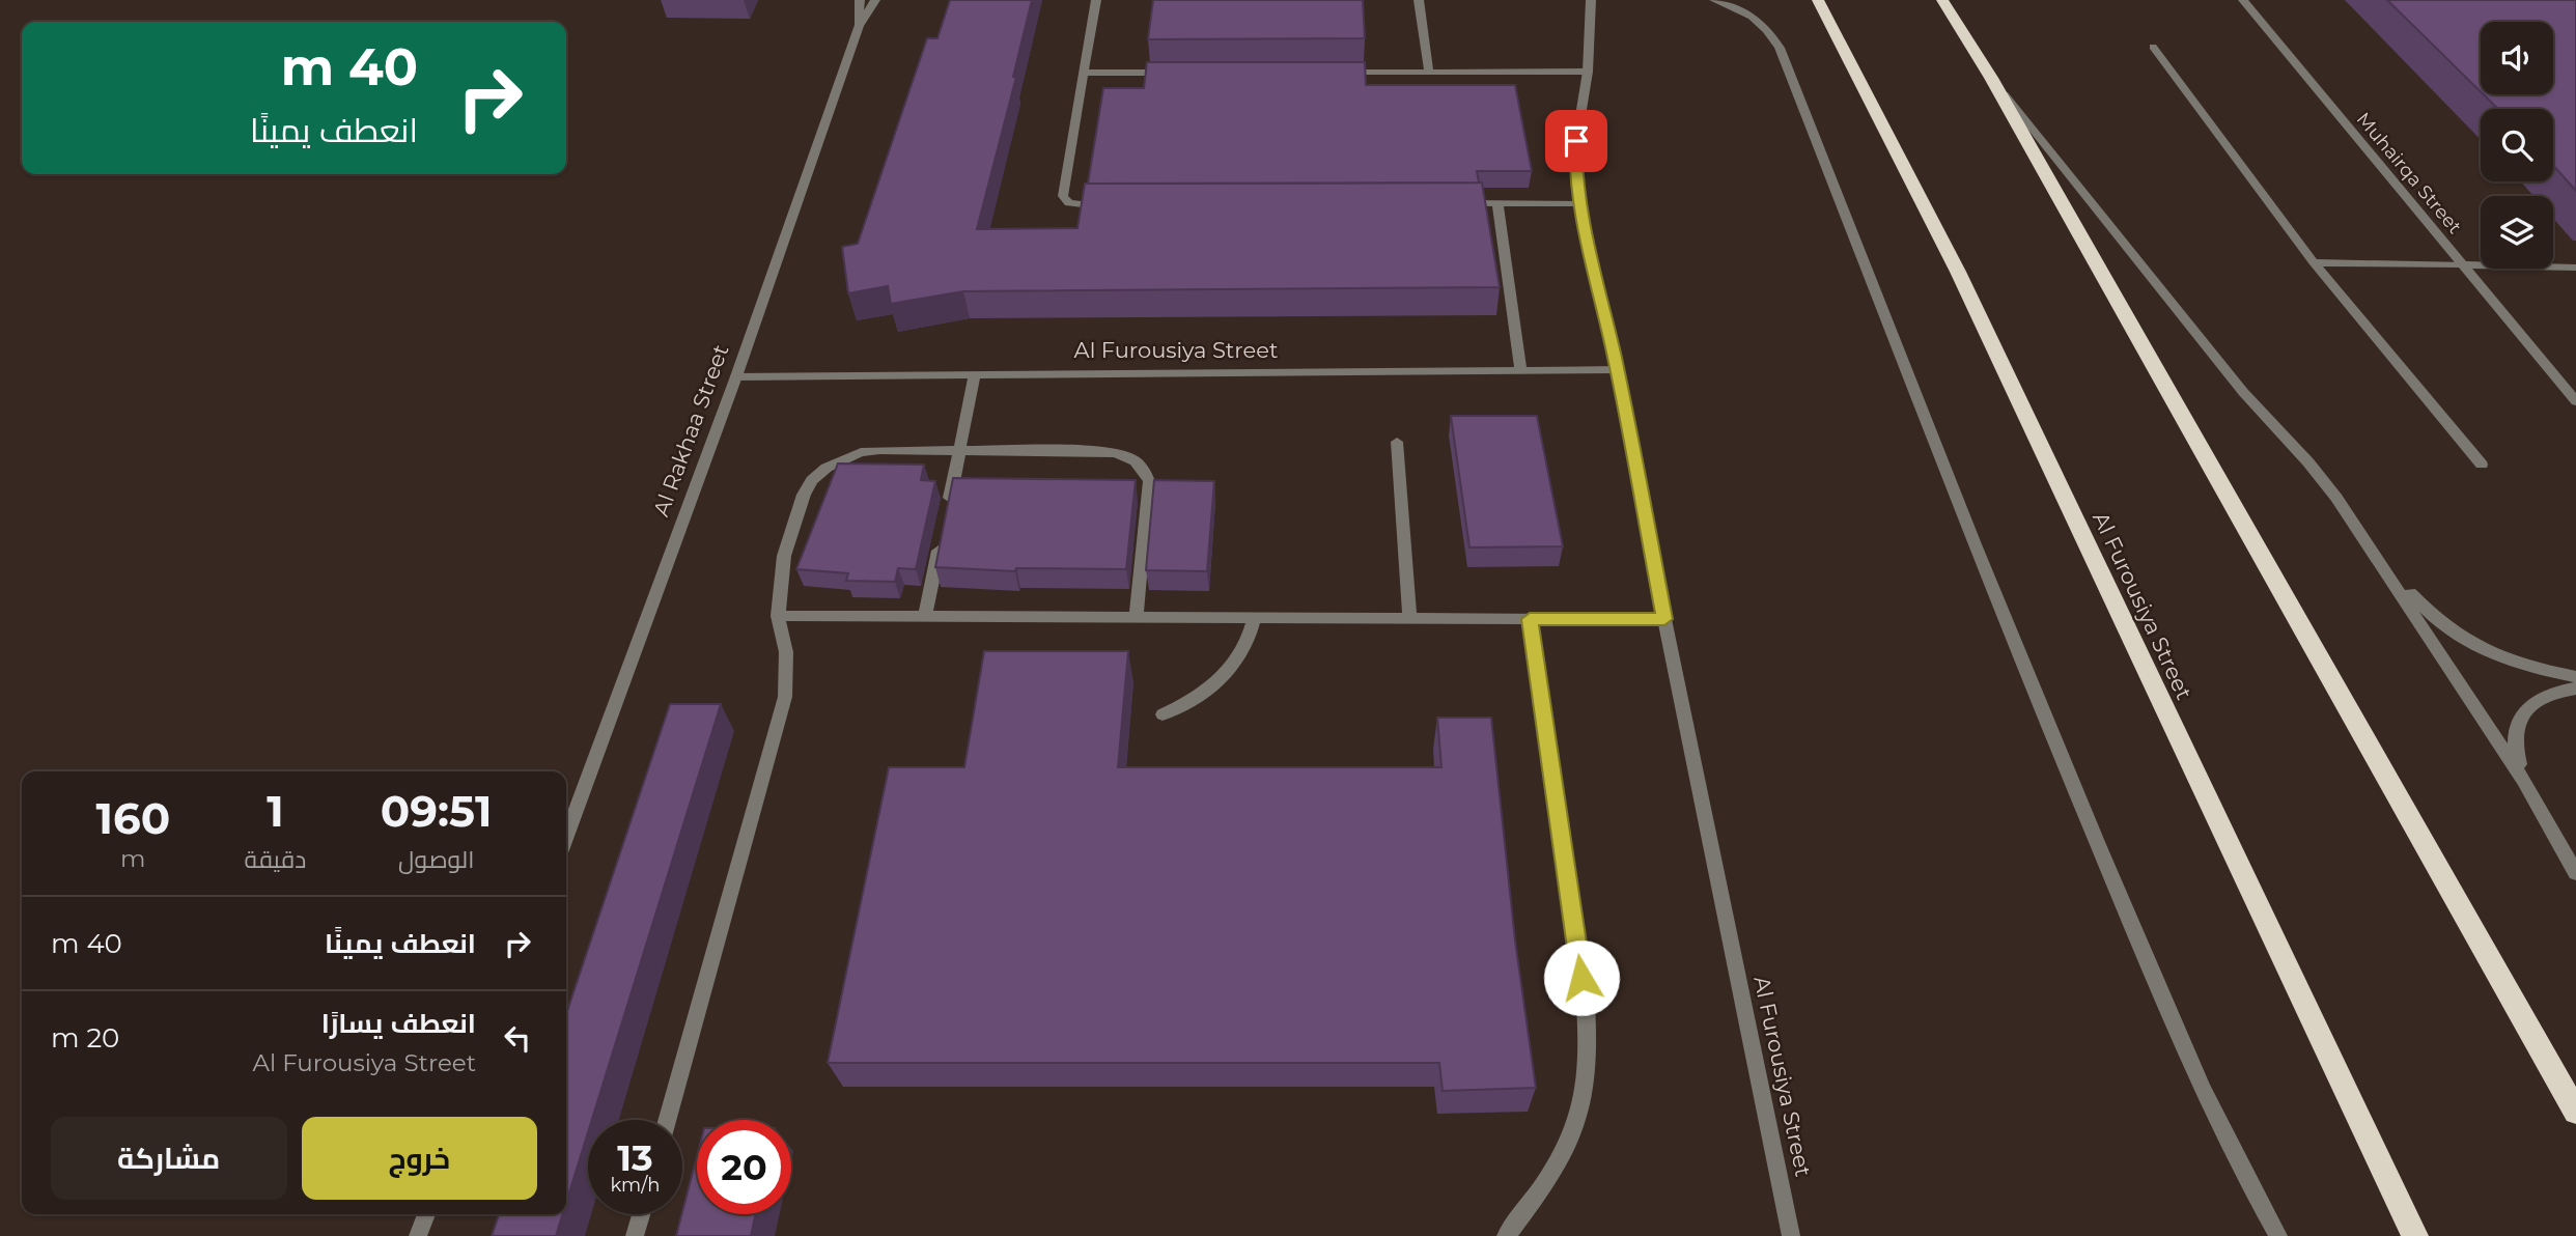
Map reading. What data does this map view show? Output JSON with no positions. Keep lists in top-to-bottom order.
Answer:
{
  "streets": {
    "highway": ["Al Furousiya Street"],
    "street": ["Muhairqa Street", "Al Rakhaa Street"]
  },
  "crossings": [
    ["Al Furousiya Street", "Al Rakhaa Street"]
  ],
  "page": {
    "turn": ["40 m", "انعطف يمينًا"],
    "eta": [
      "09:51",
      "الوصول",
      "1",
      "دقيقة",
      "160",
      "m"
    ],
    "list": [
      {
        "name": "انعطف يمينًا",
        "value": "40 m"
      },
      {
        "name": "انعطف يسارًا",
        "note": "Al Furousiya Street",
        "value": "20 m"
      }
    ],
    "buttons": ["خروج", "مشاركة"],
    "speed": "13 km/h",
    "limit": "20"
  }
}
